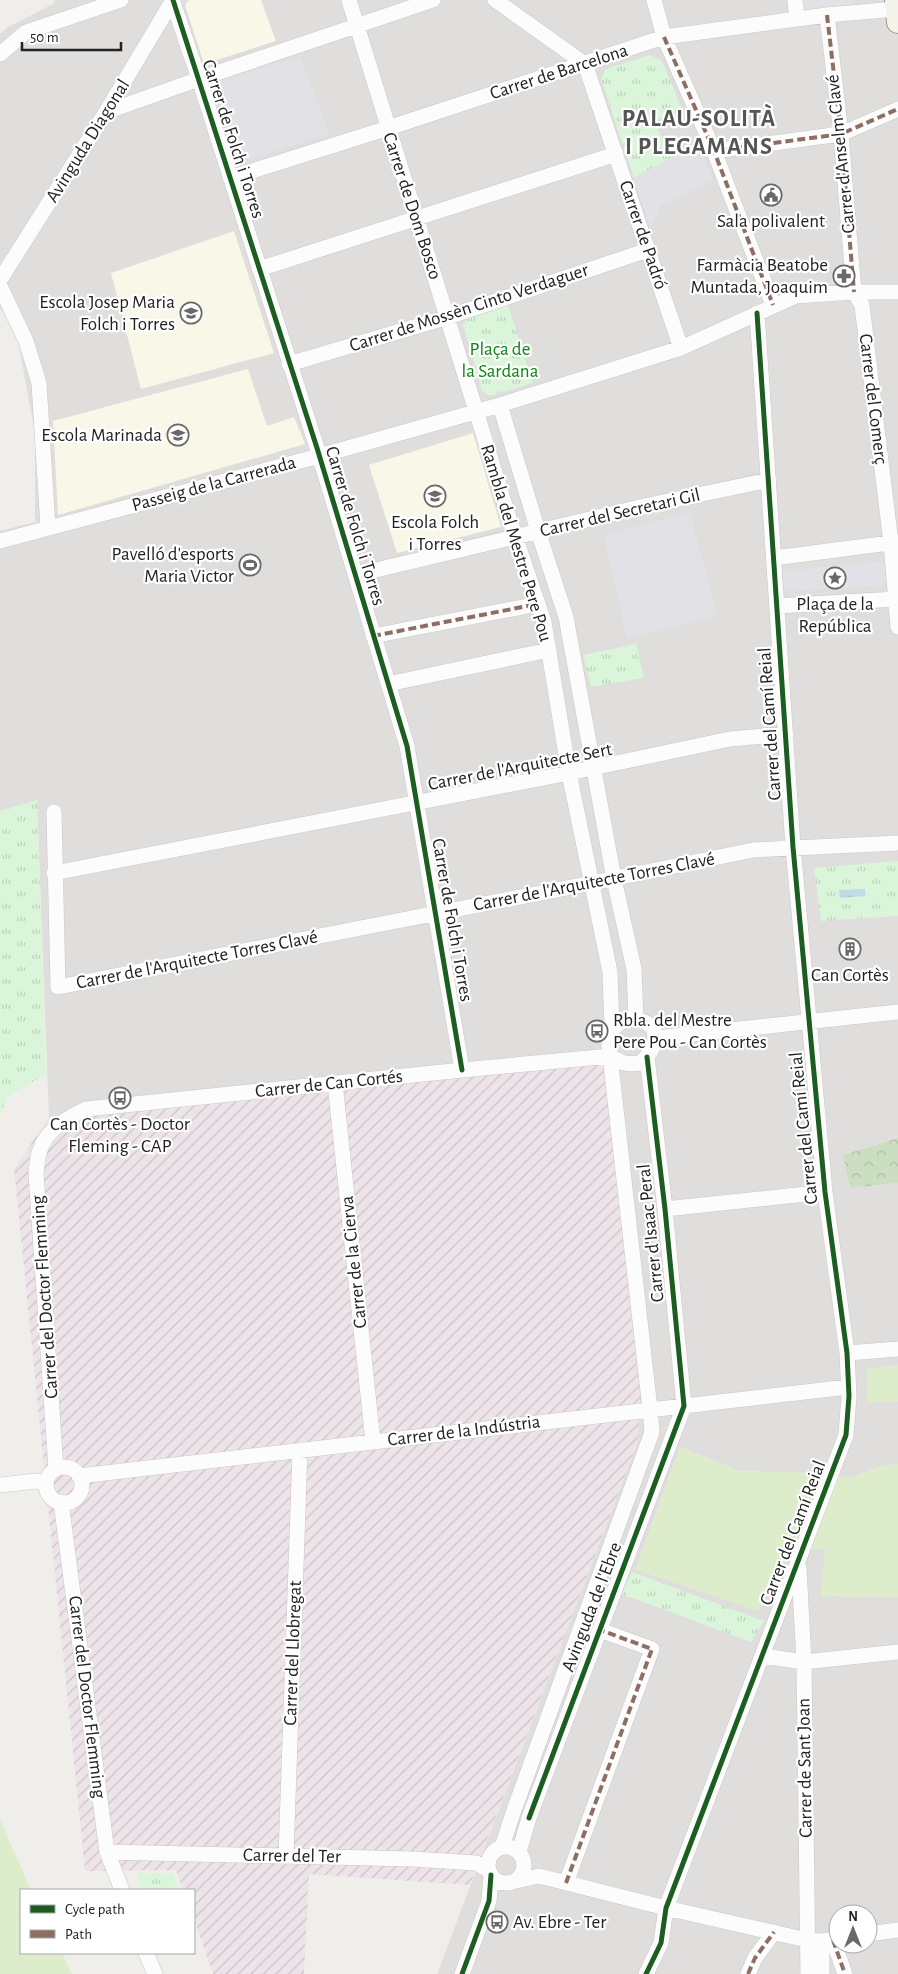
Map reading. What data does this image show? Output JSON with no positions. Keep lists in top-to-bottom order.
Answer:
{
  "streets": {
    "street": [
      "Carrer de Barcelona",
      "Carrer de Folch i Torres",
      "Avinguda Diagonal",
      "Carrer d'Anselm Clavé",
      "Carrer de Dom Bosco",
      "Carrer de Padró",
      "Carrer de Mossèn Cinto Verdaguer",
      "Carrer del Comerç",
      "Passeig de la Carrerada",
      "Carrer del Secretari Gil",
      "Rambla del Mestre Pere Pou",
      "Carrer del Camí Reial",
      "Carrer de l'Arquitecte Sert",
      "Carrer de l'Arquitecte Torres Clavé",
      "Carrer de Can Cortés",
      "Carrer d'Isaac Peral",
      "Carrer de la Cierva",
      "Carrer del Doctor Flemming",
      "Carrer de la Indústria",
      "Avinguda de l'Ebre",
      "Carrer del Llobregat",
      "Carrer de Sant Joan",
      "Carrer del Ter"
    ]
  },
  "crossings": [
    ["Carrer de Barcelona", "Carrer de Folch i Torres"],
    ["Carrer de Barcelona", "Carrer d'Anselm Clavé"],
    ["Carrer de Barcelona", "Carrer de Dom Bosco"],
    ["Carrer de Barcelona", "Carrer de Padró"],
    ["Carrer de Folch i Torres", "Avinguda Diagonal"],
    ["Carrer de Folch i Torres", "Carrer de Mossèn Cinto Verdaguer"],
    ["Carrer de Folch i Torres", "Passeig de la Carrerada"],
    ["Carrer de Folch i Torres", "Carrer del Secretari Gil"],
    ["Carrer de Folch i Torres", "Carrer de l'Arquitecte Sert"],
    ["Carrer de Folch i Torres", "Carrer de l'Arquitecte Torres Clavé"],
    ["Carrer de Folch i Torres", "Carrer de Can Cortés"],
    ["Carrer d'Anselm Clavé", "Carrer del Comerç"],
    ["Carrer d'Anselm Clavé", "Passeig de la Carrerada"],
    ["Carrer de Dom Bosco", "Carrer de Mossèn Cinto Verdaguer"],
    ["Carrer de Dom Bosco", "Passeig de la Carrerada"],
    ["Carrer de Dom Bosco", "Rambla del Mestre Pere Pou"],
    ["Carrer de Padró", "Carrer de Mossèn Cinto Verdaguer"],
    ["Carrer de Padró", "Passeig de la Carrerada"],
    ["Carrer del Comerç", "Passeig de la Carrerada"],
    ["Passeig de la Carrerada", "Rambla del Mestre Pere Pou"],
    ["Passeig de la Carrerada", "Carrer del Camí Reial"],
    ["Carrer del Secretari Gil", "Rambla del Mestre Pere Pou"],
    ["Carrer del Secretari Gil", "Carrer del Camí Reial"],
    ["Rambla del Mestre Pere Pou", "Carrer de l'Arquitecte Sert"],
    ["Rambla del Mestre Pere Pou", "Carrer de l'Arquitecte Torres Clavé"],
    ["Rambla del Mestre Pere Pou", "Carrer de Can Cortés"],
    ["Rambla del Mestre Pere Pou", "Carrer d'Isaac Peral"],
    ["Carrer del Camí Reial", "Carrer de l'Arquitecte Sert"],
    ["Carrer del Camí Reial", "Carrer de l'Arquitecte Torres Clavé"],
    ["Carrer del Camí Reial", "Carrer de la Indústria"],
    ["Carrer del Camí Reial", "Carrer de Sant Joan"],
    ["Carrer de l'Arquitecte Sert", "Carrer de l'Arquitecte Torres Clavé"],
    ["Carrer de Can Cortés", "Carrer d'Isaac Peral"],
    ["Carrer de Can Cortés", "Carrer de la Cierva"],
    ["Carrer de Can Cortés", "Carrer del Doctor Flemming"],
    ["Carrer d'Isaac Peral", "Carrer de la Indústria"],
    ["Carrer d'Isaac Peral", "Avinguda de l'Ebre"],
    ["Carrer de la Cierva", "Carrer de la Indústria"],
    ["Carrer del Doctor Flemming", "Carrer de la Indústria"],
    ["Carrer del Doctor Flemming", "Carrer del Ter"],
    ["Carrer de la Indústria", "Avinguda de l'Ebre"],
    ["Carrer de la Indústria", "Carrer del Llobregat"],
    ["Avinguda de l'Ebre", "Carrer del Ter"],
    ["Carrer del Llobregat", "Carrer del Ter"]
  ],
  "districts": ["PALAU-SOLITÀ I PLEGAMANS"],
  "parks": ["Plaça de la Sardana"],
  "places": {
    "public building": ["Sala polivalent"],
    "pharmacy": ["Farmàcia Beatobe Muntada, Joaquim"],
    "school or university": ["Escola Josep Maria Folch i Torres", "Escola Marinada", "Escola Folch i Torres"],
    "sports": ["Pavelló d'esports Maria Victor"],
    "place": ["Plaça de la República"],
    "building": ["Can Cortès"],
    "bus stop": ["Rbla. del Mestre Pere Pou - Can Cortès", "Can Cortès - Doctor Fleming - CAP", "Av. Ebre - Ter"]
  },
  "legend": ["Cycle path", "Path"],
  "scale_bar": "50 m",
  "north": "top"
}
